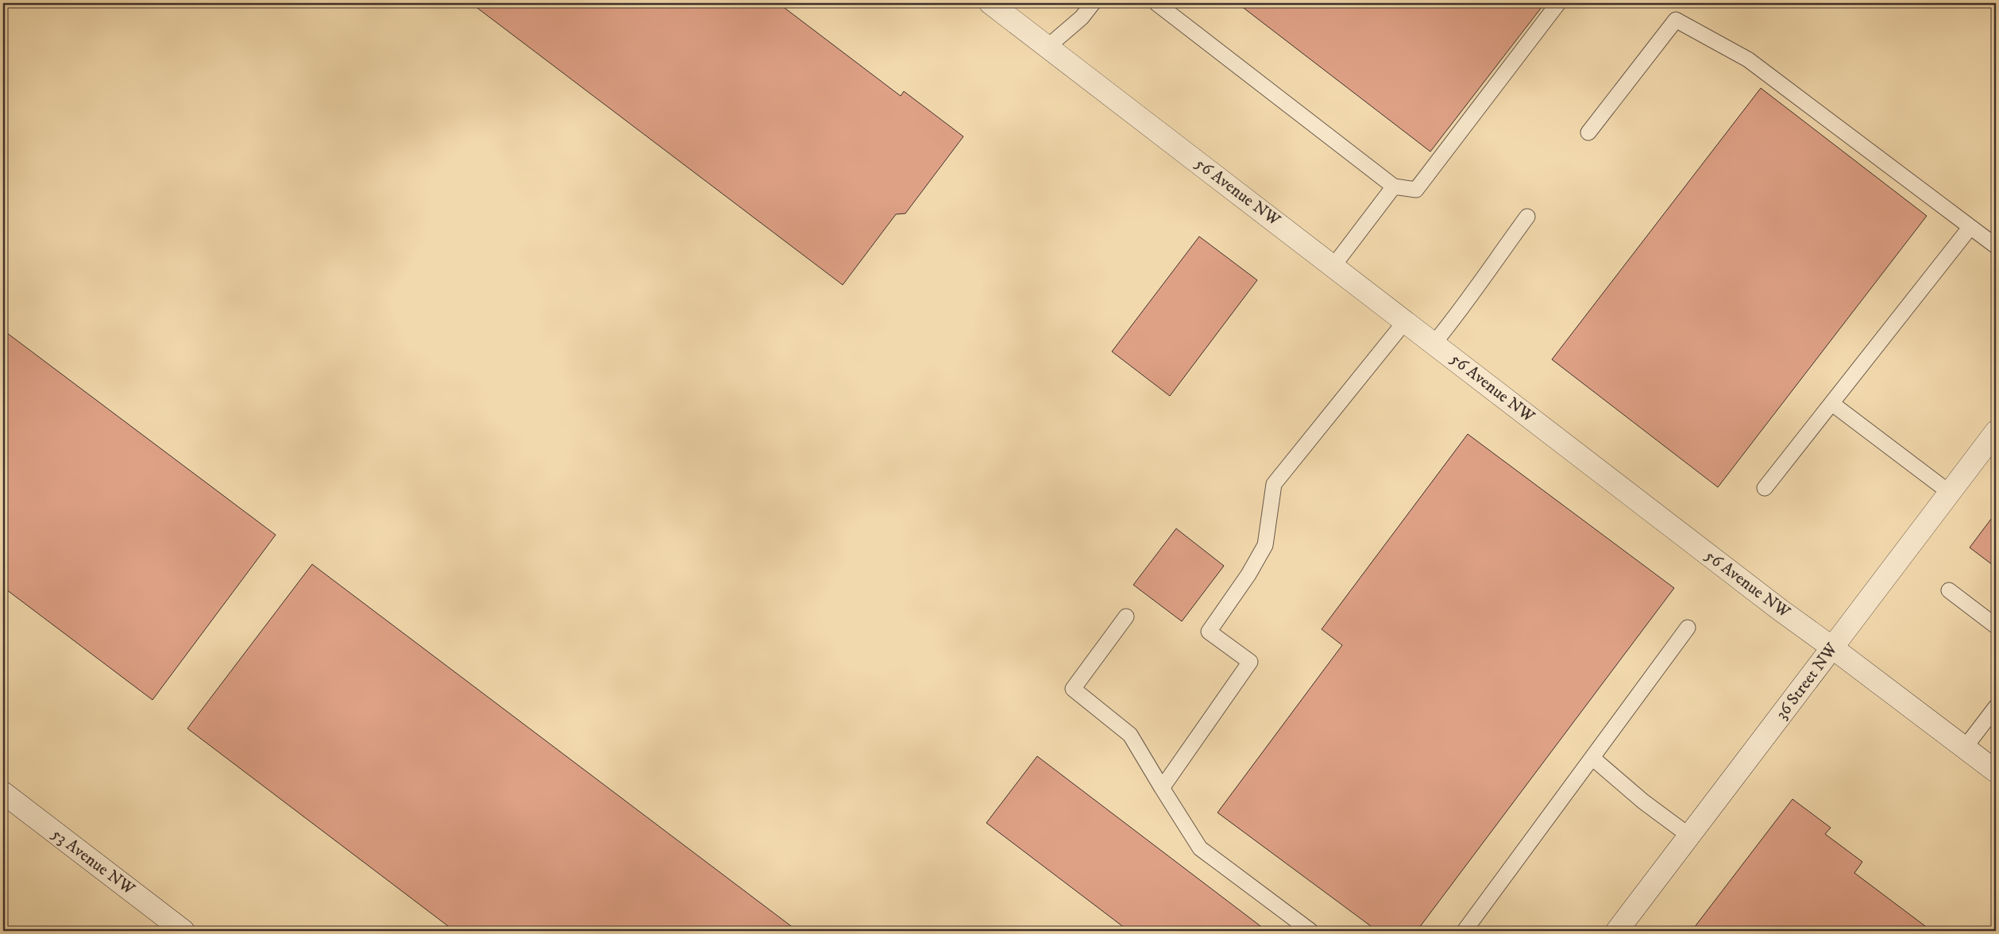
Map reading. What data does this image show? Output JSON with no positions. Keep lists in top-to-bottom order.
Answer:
{
  "streets": {
    "street": ["56 Avenue NW", "36 Street NW", "53 Avenue NW"]
  },
  "crossings": [
    ["56 Avenue NW", "36 Street NW"]
  ]
}
